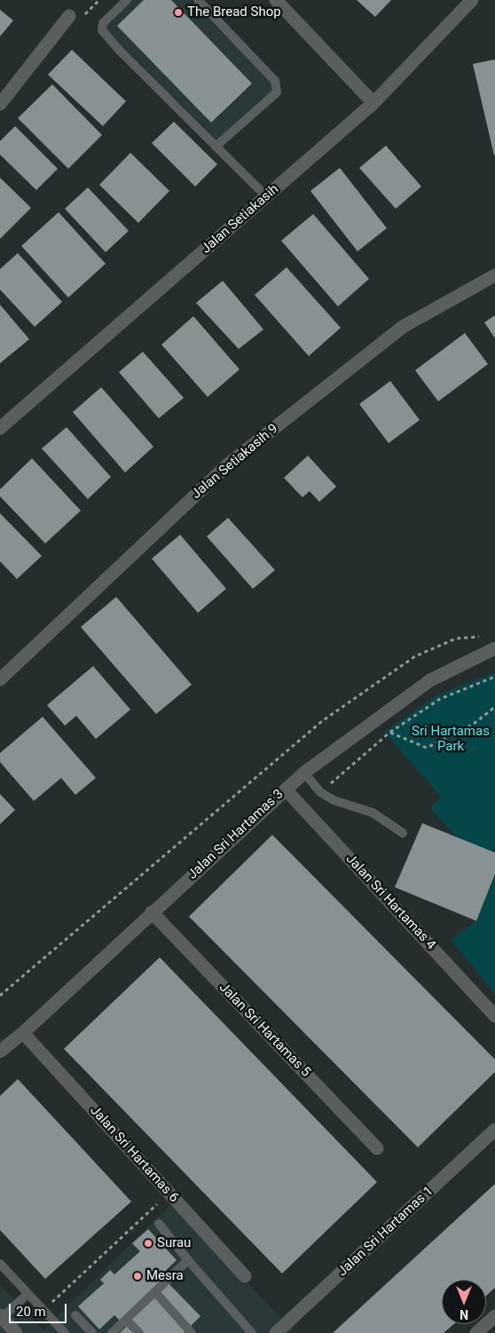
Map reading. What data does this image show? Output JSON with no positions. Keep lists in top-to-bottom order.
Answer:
{
  "streets": {
    "street": [
      "Jalan Setiakasih",
      "Jalan Setiakasih 9",
      "Jalan Sri Hartamas 3",
      "Jalan Sri Hartamas 4",
      "Jalan Sri Hartamas 5",
      "Jalan Sri Hartamas 6",
      "Jalan Sri Hartamas 1"
    ]
  },
  "crossings": [
    ["Jalan Sri Hartamas 3", "Jalan Sri Hartamas 4"],
    ["Jalan Sri Hartamas 3", "Jalan Sri Hartamas 5"],
    ["Jalan Sri Hartamas 3", "Jalan Sri Hartamas 6"]
  ],
  "parks": ["Sri Hartamas Park"],
  "places": ["The Bread Shop", "Surau", "Mesra"],
  "scale_bar": "20 m",
  "north": "bottom"
}
